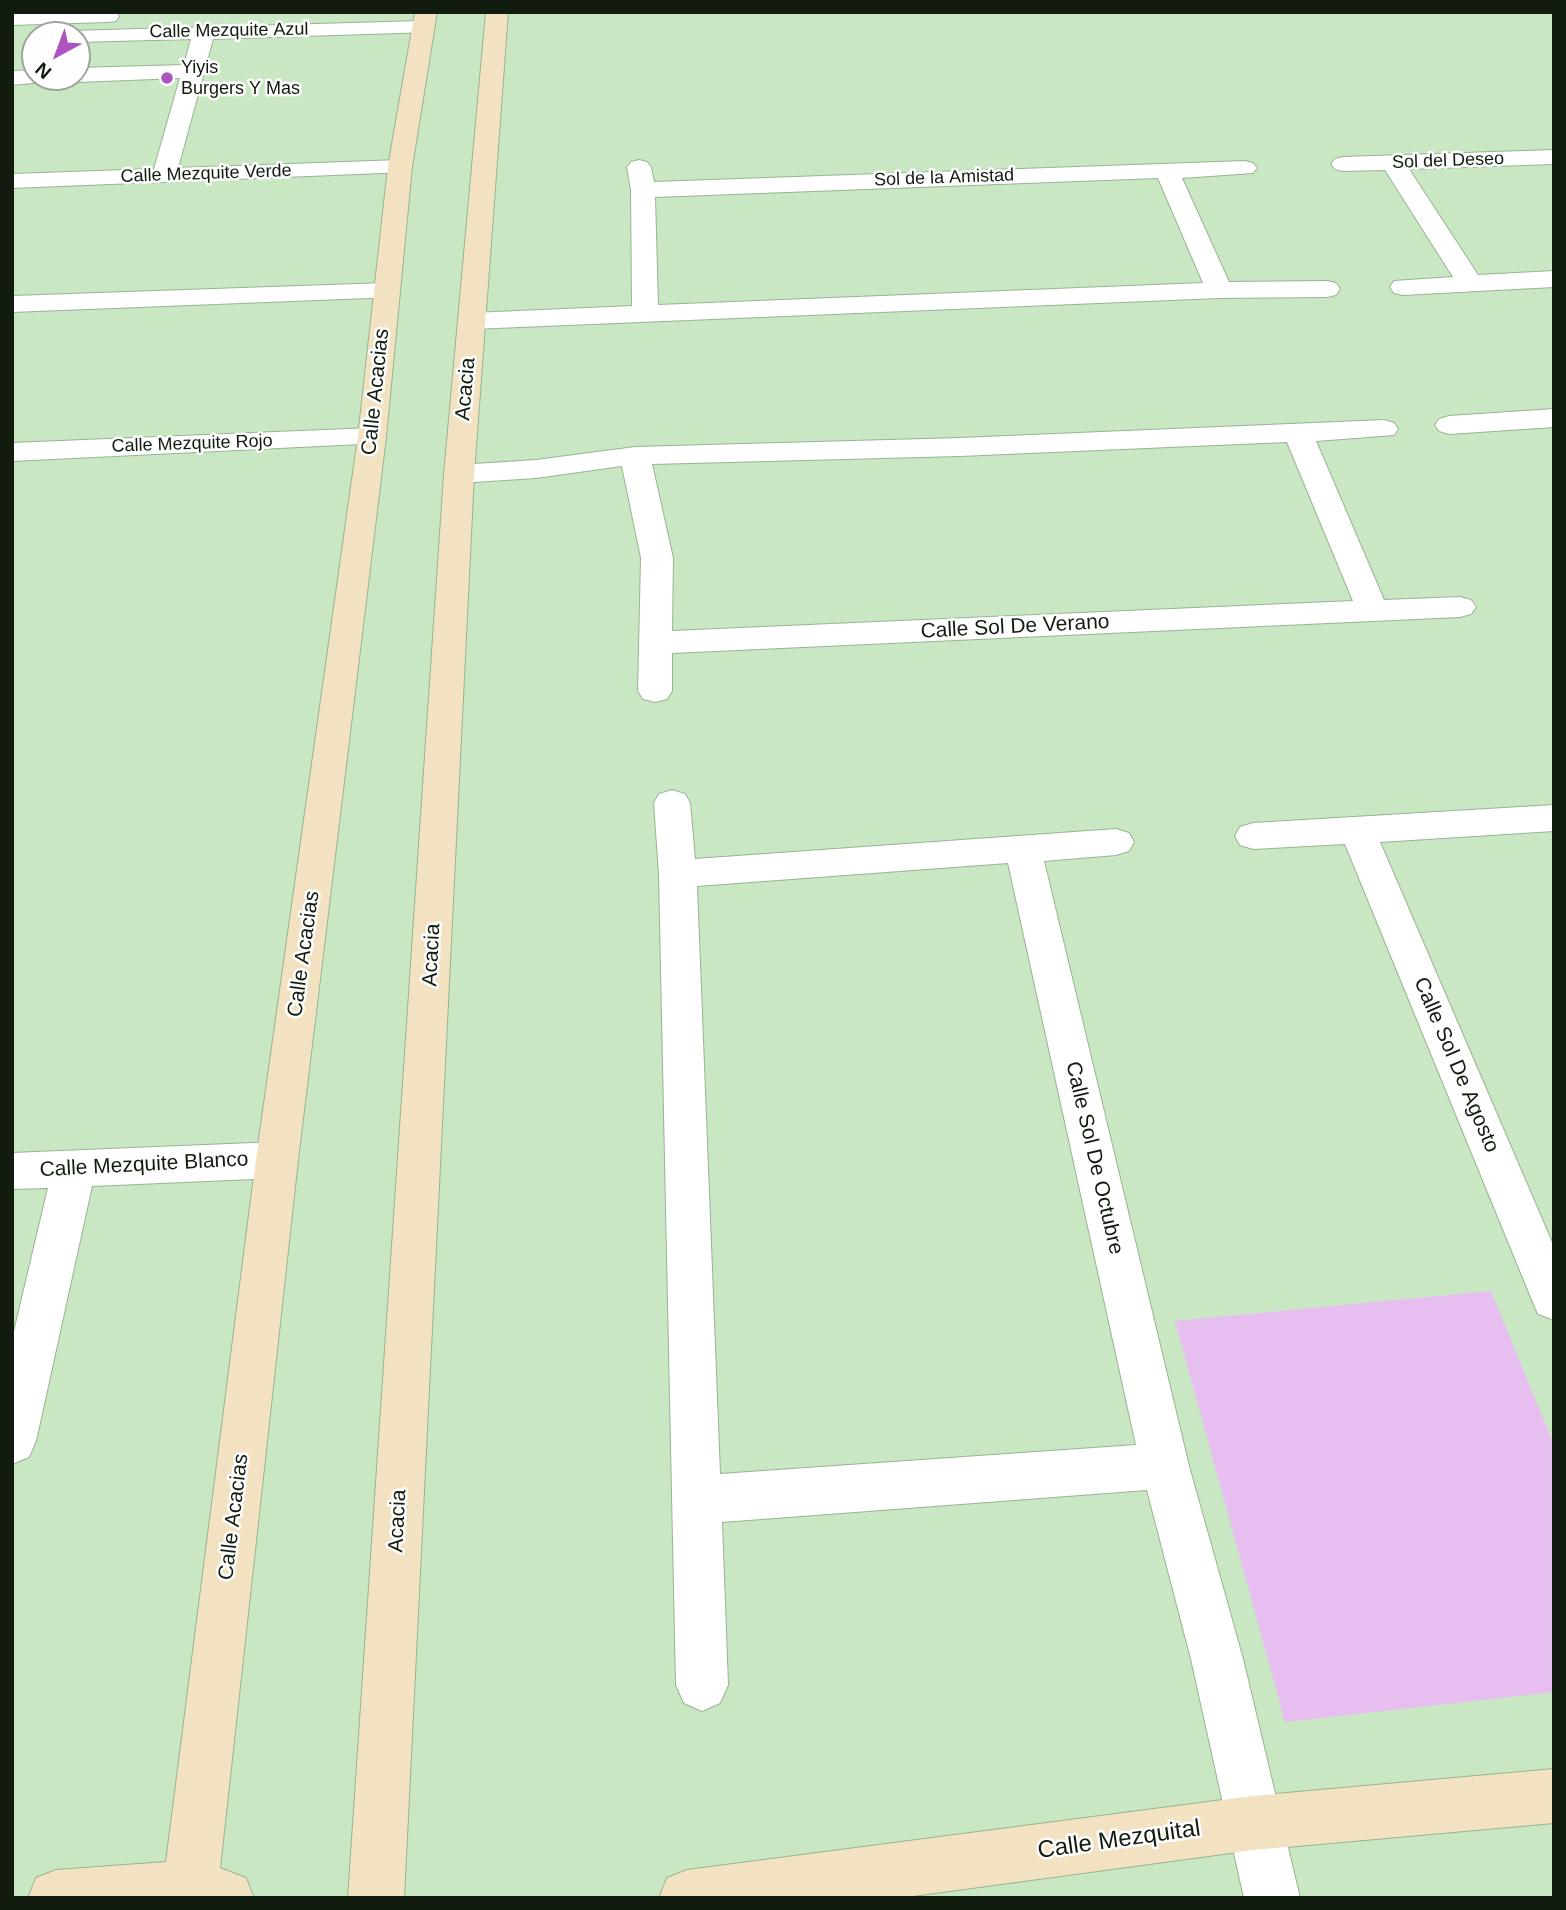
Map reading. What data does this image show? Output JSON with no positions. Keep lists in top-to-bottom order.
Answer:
{
  "streets": {
    "main road": ["Acacia", "Calle Acacias", "Calle Mezquital"],
    "street": [
      "Calle Mezquite Azul",
      "Sol del Deseo",
      "Calle Mezquite Verde",
      "Sol de la Amistad",
      "Calle Mezquite Rojo",
      "Calle Sol De Verano",
      "Calle Sol De Agosto",
      "Calle Sol De Octubre",
      "Calle Mezquite Blanco"
    ]
  },
  "crossings": [
    ["Calle Mezquite Azul", "Calle Acacias"],
    ["Calle Mezquite Verde", "Calle Acacias"],
    ["Calle Acacias", "Calle Mezquite Rojo"],
    ["Calle Acacias", "Calle Mezquite Blanco"],
    ["Calle Sol De Octubre", "Calle Mezquital"]
  ],
  "places": ["Yiyis Burgers Y Mas"],
  "north": "bottom left"
}
